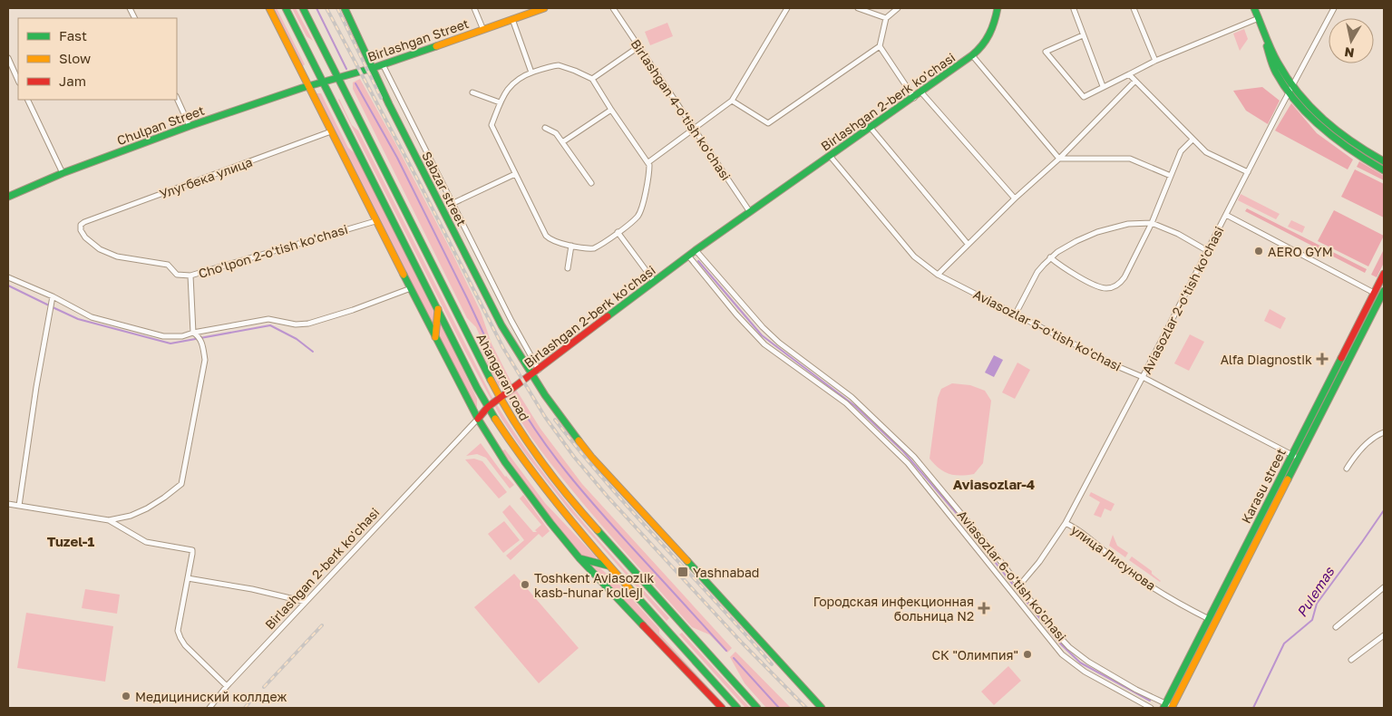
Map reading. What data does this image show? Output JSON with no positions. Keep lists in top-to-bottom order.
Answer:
{
  "streets": {
    "main road": [
      "Birlashgan Street",
      "Birlashgan 2-berk ko'chasi",
      "Chulpan Street",
      "Sabzar street",
      "Ahangaran road",
      "Karasu street"
    ],
    "street": [
      "Birlashgan 4-o'tish ko'chasi",
      "Улугбека улица",
      "Cho'lpon 2-o'tish ko'chasi",
      "Aviasozlar 2-o'tish ko'chasi",
      "Aviasozlar 5-o'tish ko'chasi",
      "улица Лисунова",
      "Aviasozlar 6-o'tish ko'chasi"
    ]
  },
  "crossings": [
    ["Birlashgan Street", "Chulpan Street"],
    ["Birlashgan Street", "Sabzar street"],
    ["Birlashgan Street", "Ahangaran road"],
    ["Birlashgan 2-berk ko'chasi", "Birlashgan 4-o'tish ko'chasi"],
    ["Birlashgan 2-berk ko'chasi", "Sabzar street"],
    ["Birlashgan 2-berk ko'chasi", "Aviasozlar 5-o'tish ko'chasi"],
    ["Birlashgan 2-berk ko'chasi", "Ahangaran road"],
    ["Birlashgan 2-berk ko'chasi", "Aviasozlar 6-o'tish ko'chasi"],
    ["Chulpan Street", "Ahangaran road"],
    ["Улугбека улица", "Cho'lpon 2-o'tish ko'chasi"],
    ["Aviasozlar 2-o'tish ko'chasi", "Aviasozlar 5-o'tish ko'chasi"],
    ["Aviasozlar 2-o'tish ko'chasi", "улица Лисунова"],
    ["Aviasozlar 2-o'tish ko'chasi", "Aviasozlar 6-o'tish ko'chasi"],
    ["Aviasozlar 5-o'tish ko'chasi", "Karasu street"],
    ["Karasu street", "улица Лисунова"],
    ["Karasu street", "Aviasozlar 6-o'tish ko'chasi"]
  ],
  "districts": ["Aviasozlar-4", "Tuzel-1"],
  "water": ["Pulemas"],
  "places": {
    "other": [
      "AERO GYM",
      "Toshkent Aviasozlik kasb-hunar kolleji",
      "СК \"Олимпия\"",
      "Медициниский коллдеж"
    ],
    "health": ["Alfa Diagnostik", "Городская инфекционная больница N2"],
    "transit": ["Yashnabad"]
  },
  "legend": ["Fast", "Slow", "Jam"],
  "north": "bottom"
}
